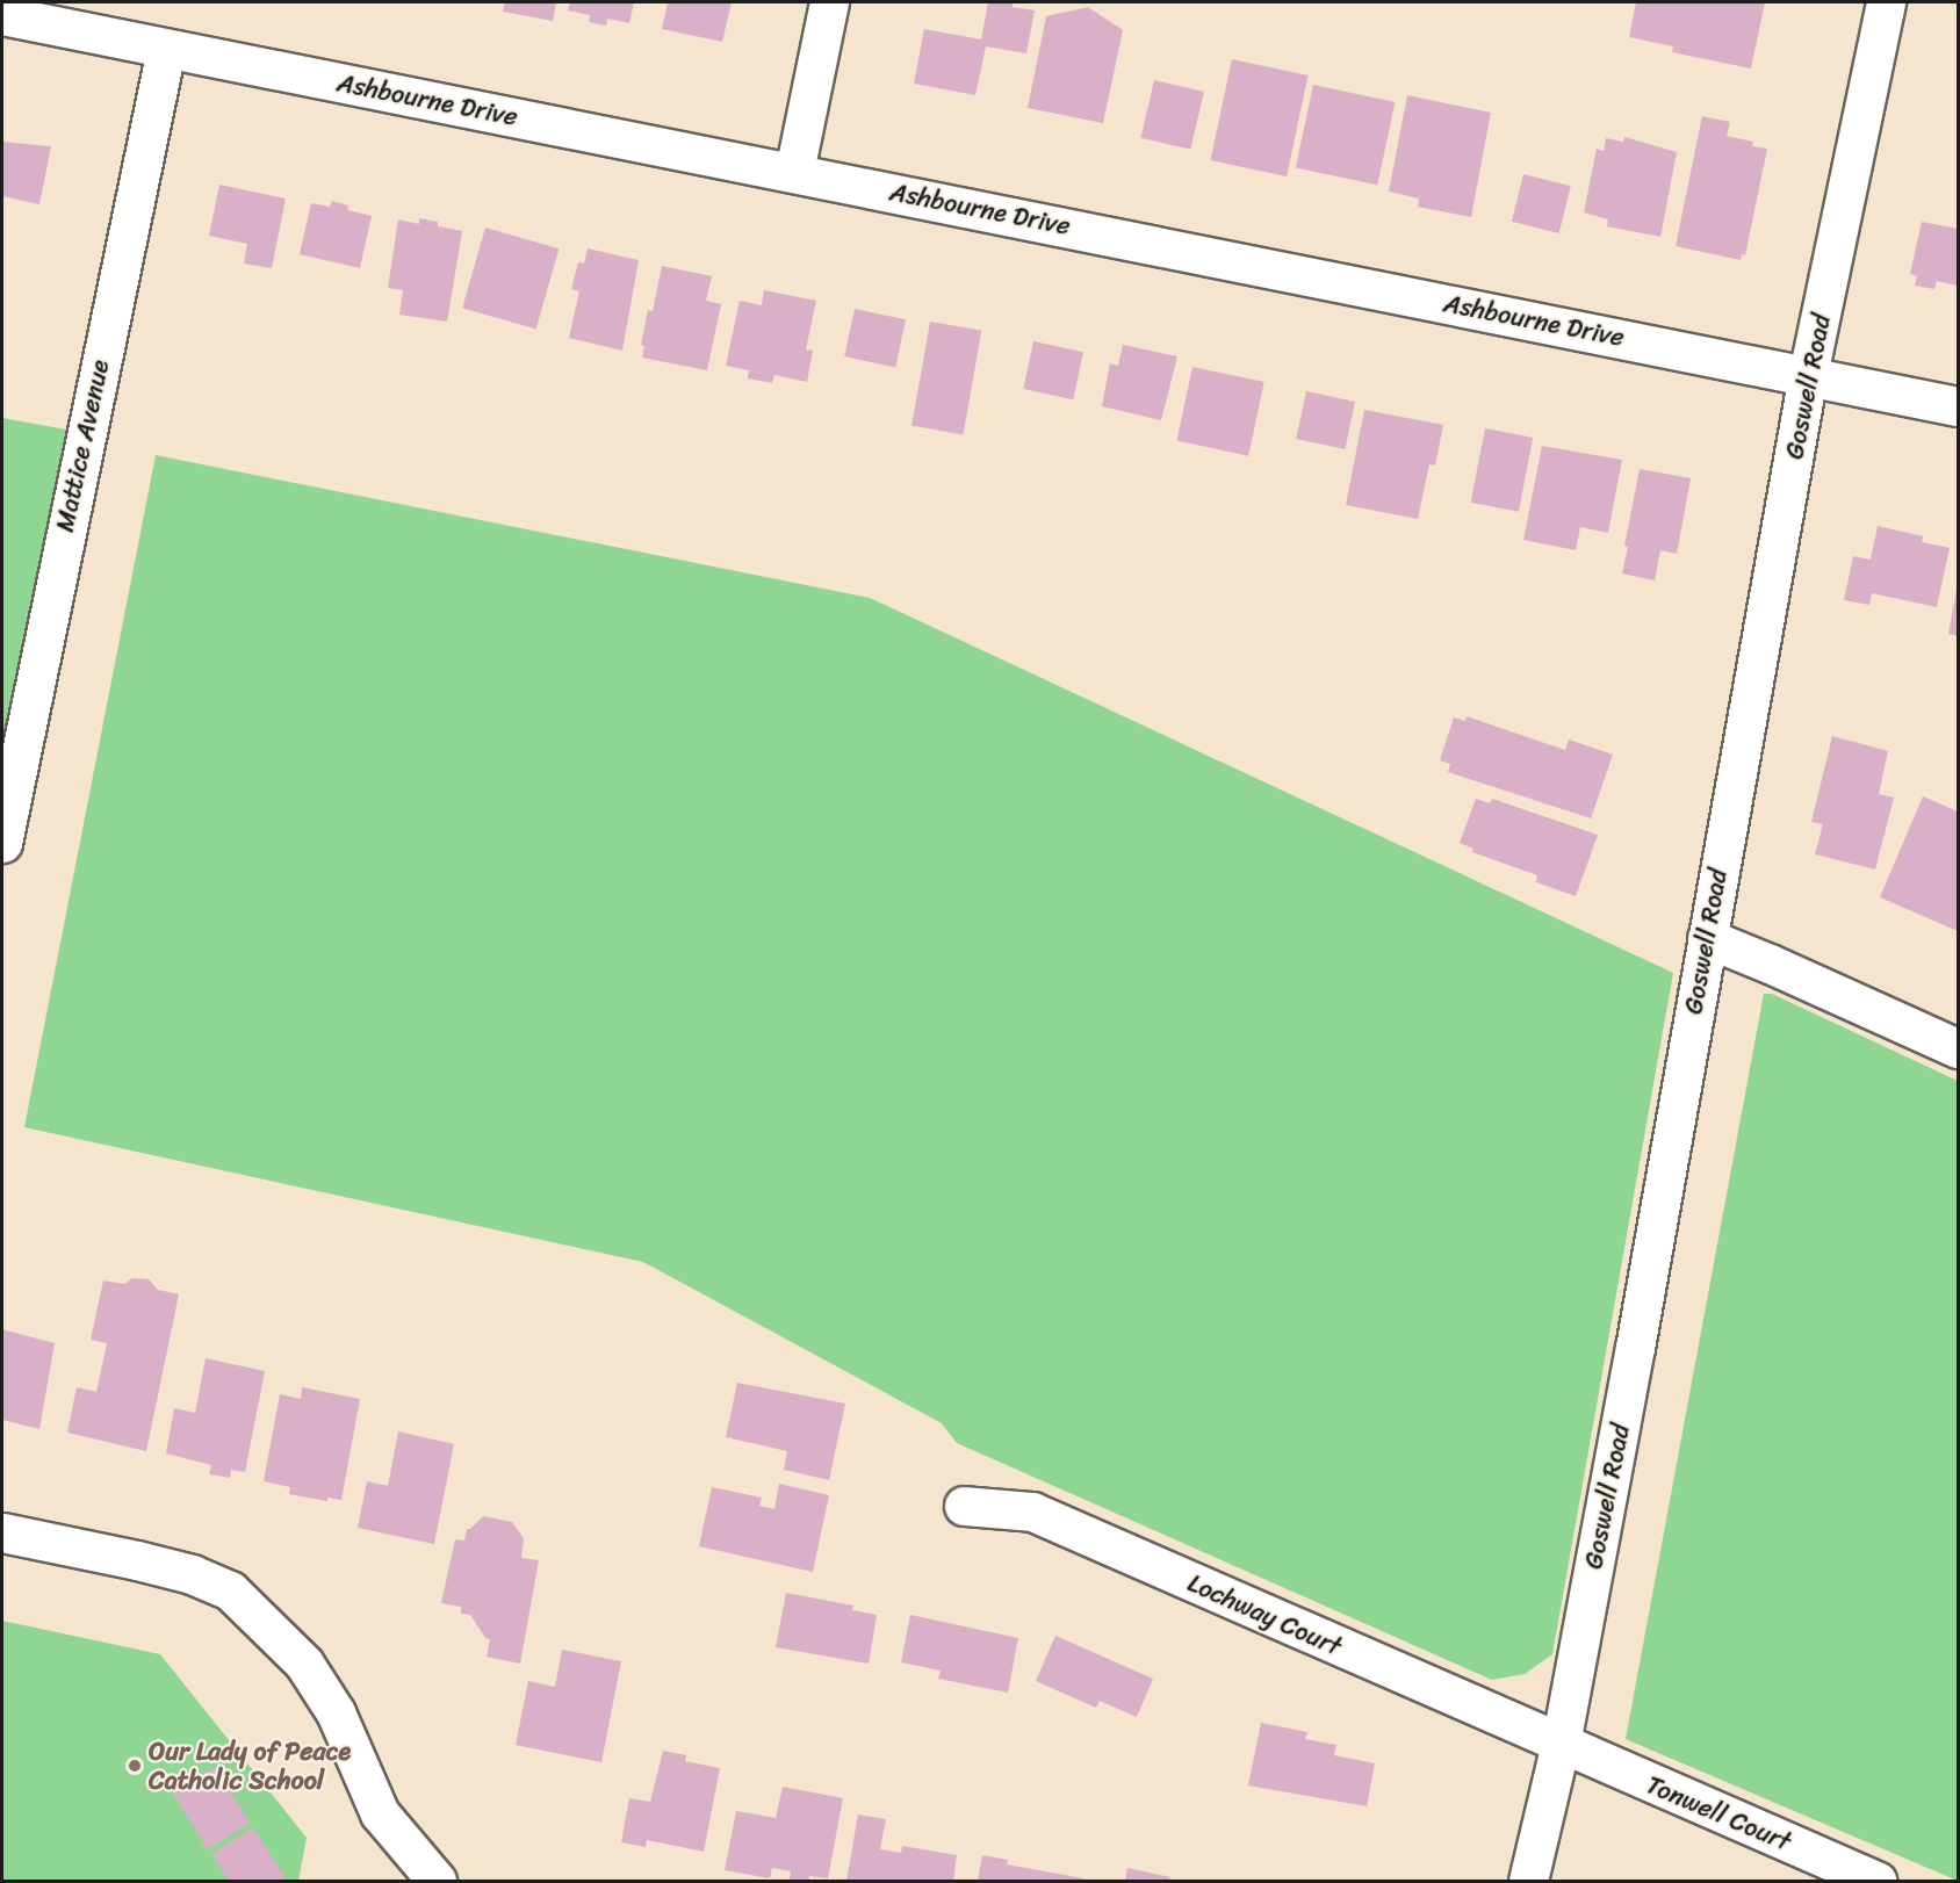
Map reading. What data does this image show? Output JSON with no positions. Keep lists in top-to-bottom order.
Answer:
{
  "streets": {
    "street": [
      "Ashbourne Drive",
      "Goswell Road",
      "Mattice Avenue",
      "Lochway Court",
      "Tonwell Court"
    ]
  },
  "crossings": [
    ["Ashbourne Drive", "Goswell Road"],
    ["Ashbourne Drive", "Mattice Avenue"],
    ["Goswell Road", "Lochway Court"],
    ["Goswell Road", "Tonwell Court"],
    ["Lochway Court", "Tonwell Court"]
  ],
  "places": ["Our Lady of Peace Catholic School"]
}
